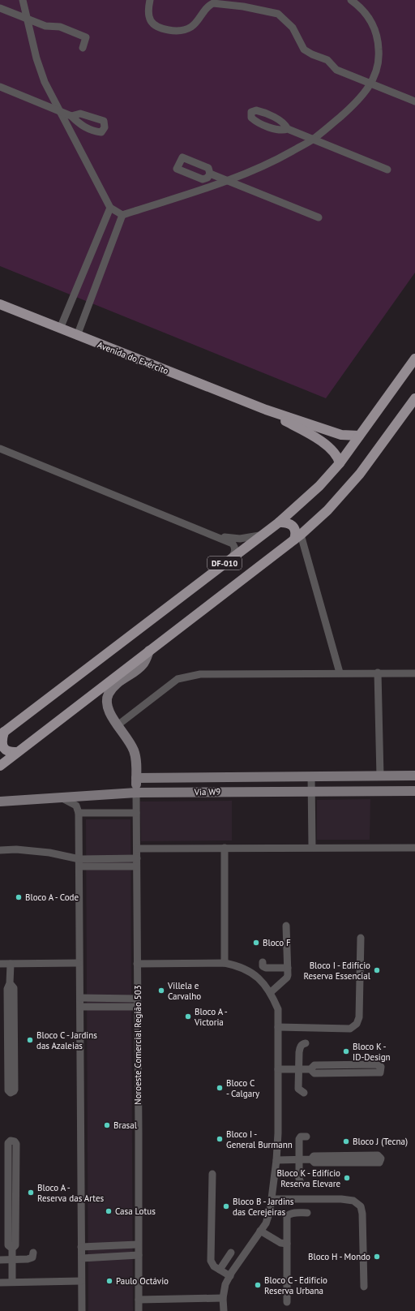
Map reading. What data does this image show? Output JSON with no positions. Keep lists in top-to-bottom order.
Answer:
{
  "streets": {
    "main road": ["Avenida do Exército", "DF-010"],
    "street": ["Via W9", "Noroeste Comercial Região 503"]
  },
  "crossings": [
    ["Avenida do Exército", "DF-010"],
    ["DF-010", "Noroeste Comercial Região 503"],
    ["Via W9", "Noroeste Comercial Região 503"]
  ],
  "places": [
    "Bloco A - Code",
    "Bloco F",
    "Bloco I - Edifício Reserva Essencial",
    "Villela e Carvalho",
    "Bloco A - Victoria",
    "Bloco C - Jardins das Azaleias",
    "Bloco K - ID-Design",
    "Bloco C - Calgary",
    "Brasal",
    "Bloco I - General Burmann",
    "Bloco J (Tecna)",
    "Bloco K - Edifício Reserva Elevare",
    "Bloco A - Reserva das Artes",
    "Bloco B - Jardins das Cerejeiras",
    "Casa Lotus",
    "Bloco H - Mondo",
    "Paulo Octávio",
    "Bloco C - Edifício Reserva Urbana"
  ]
}
